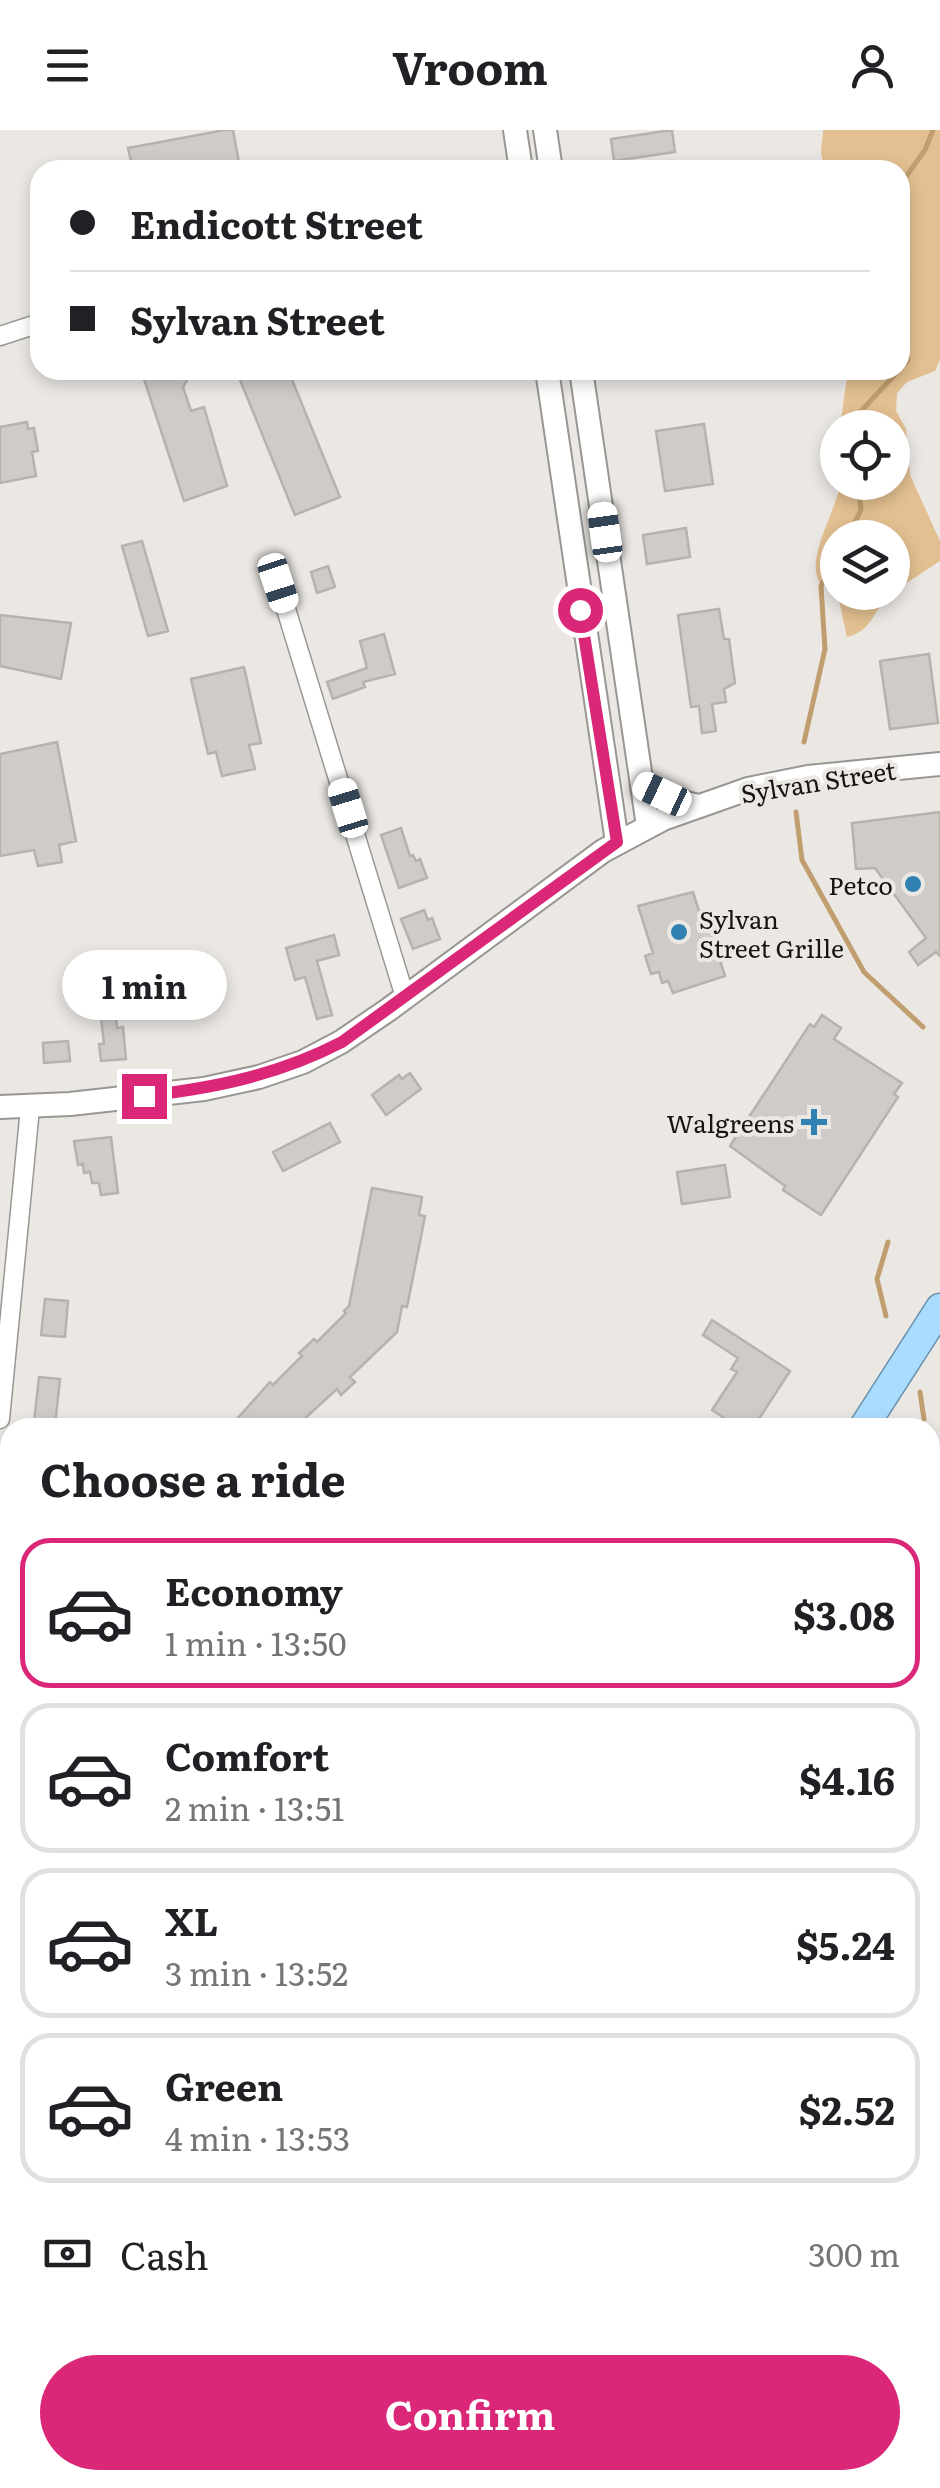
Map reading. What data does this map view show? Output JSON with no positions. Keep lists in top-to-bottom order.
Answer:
{
  "streets": {
    "main road": ["Sylvan Street"]
  },
  "places": {
    "other": ["Petco", "Sylvan Street Grille"],
    "health": ["Walgreens"]
  },
  "page": {
    "header": "Vroom",
    "banner": ["Endicott Street", "Sylvan Street"],
    "bubble": "1 min",
    "heading": "Choose a ride",
    "list": [
      {
        "name": "Economy",
        "note": "1 min · 13:50",
        "value": "$3.08"
      },
      {
        "name": "Comfort",
        "note": "2 min · 13:51",
        "value": "$4.16"
      },
      {
        "name": "XL",
        "note": "3 min · 13:52",
        "value": "$5.24"
      },
      {
        "name": "Green",
        "note": "4 min · 13:53",
        "value": "$2.52"
      }
    ],
    "pay": ["Cash", "300 m"],
    "buttons": "Confirm"
  }
}
